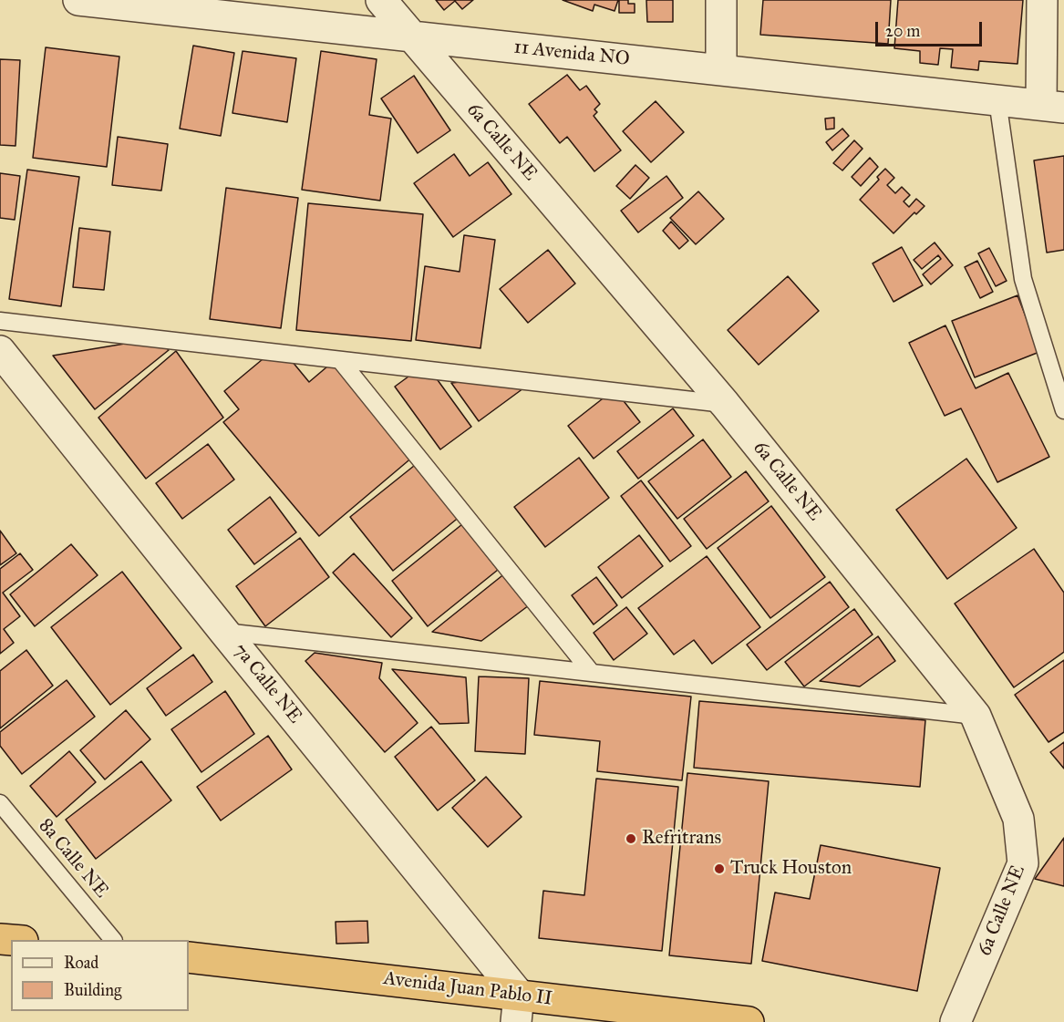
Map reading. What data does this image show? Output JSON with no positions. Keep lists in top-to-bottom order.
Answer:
{
  "streets": {
    "highway": ["Avenida Juan Pablo II"],
    "street": ["11 Avenida NO", "6a Calle NE", "7a Calle NE"],
    "lane": ["8a Calle NE"]
  },
  "crossings": [
    ["11 Avenida NO", "6a Calle NE"],
    ["7a Calle NE", "Avenida Juan Pablo II"]
  ],
  "places": ["Refritrans", "Truck Houston"],
  "legend": ["Road", "Building"],
  "scale_bar": "20 m"
}
